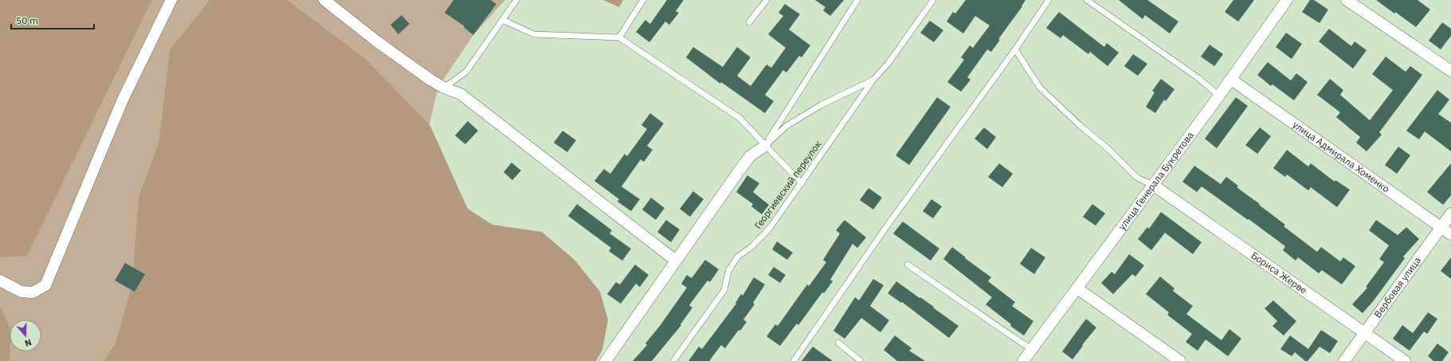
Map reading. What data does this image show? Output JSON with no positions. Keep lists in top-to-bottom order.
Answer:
{
  "streets": {
    "street": [
      "улица Адмирала Хоменко",
      "улица Генерала Букретова",
      "Бориса Жерве",
      "Вербовая улица"
    ],
    "lane": ["Георгиевский переулок"]
  },
  "crossings": [
    ["улица Адмирала Хоменко", "улица Генерала Букретова"],
    ["улица Адмирала Хоменко", "Вербовая улица"],
    ["улица Генерала Букретова", "Бориса Жерве"],
    ["Бориса Жерве", "Вербовая улица"]
  ],
  "scale_bar": "50 m",
  "north": "bottom"
}
